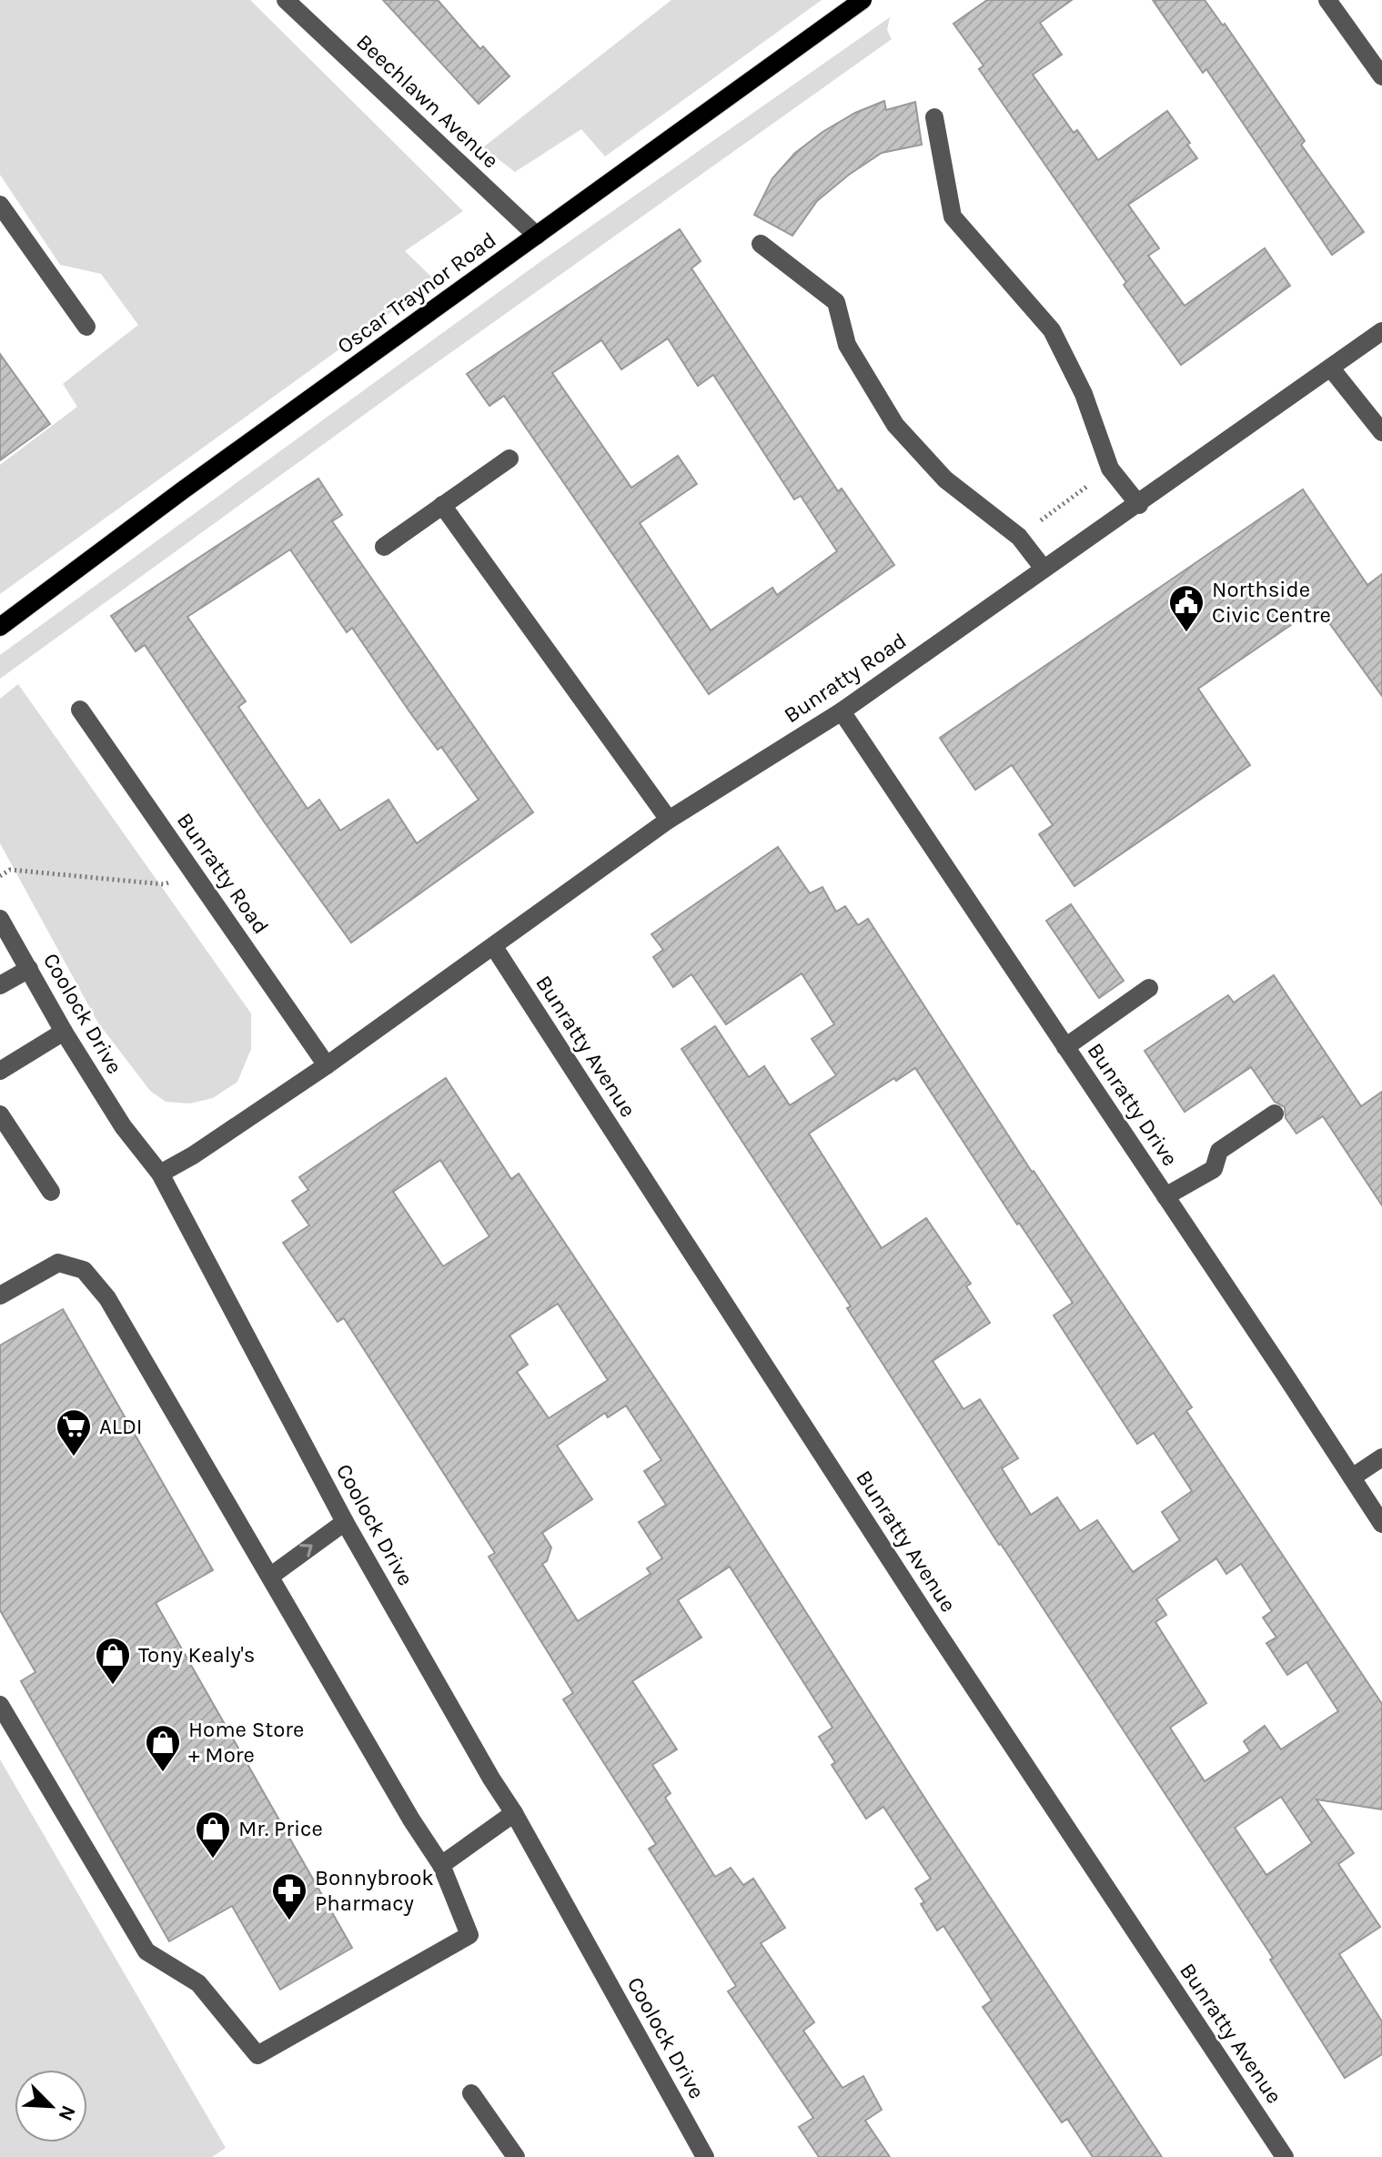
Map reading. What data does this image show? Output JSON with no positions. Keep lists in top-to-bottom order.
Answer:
{
  "streets": {
    "main road": ["Oscar Traynor Road"],
    "street": [
      "Beechlawn Avenue",
      "Bunratty Road",
      "Coolock Drive",
      "Bunratty Avenue",
      "Bunratty Drive"
    ]
  },
  "crossings": [
    ["Beechlawn Avenue", "Oscar Traynor Road"],
    ["Bunratty Road", "Coolock Drive"],
    ["Bunratty Road", "Bunratty Avenue"],
    ["Bunratty Road", "Bunratty Drive"]
  ],
  "places": {
    "public building": ["Northside Civic Centre"],
    "supermarket": ["ALDI"],
    "shop": ["Tony Kealy's", "Home Store + More", "Mr. Price"],
    "pharmacy": ["Bonnybrook Pharmacy"]
  },
  "north": "bottom right"
}
